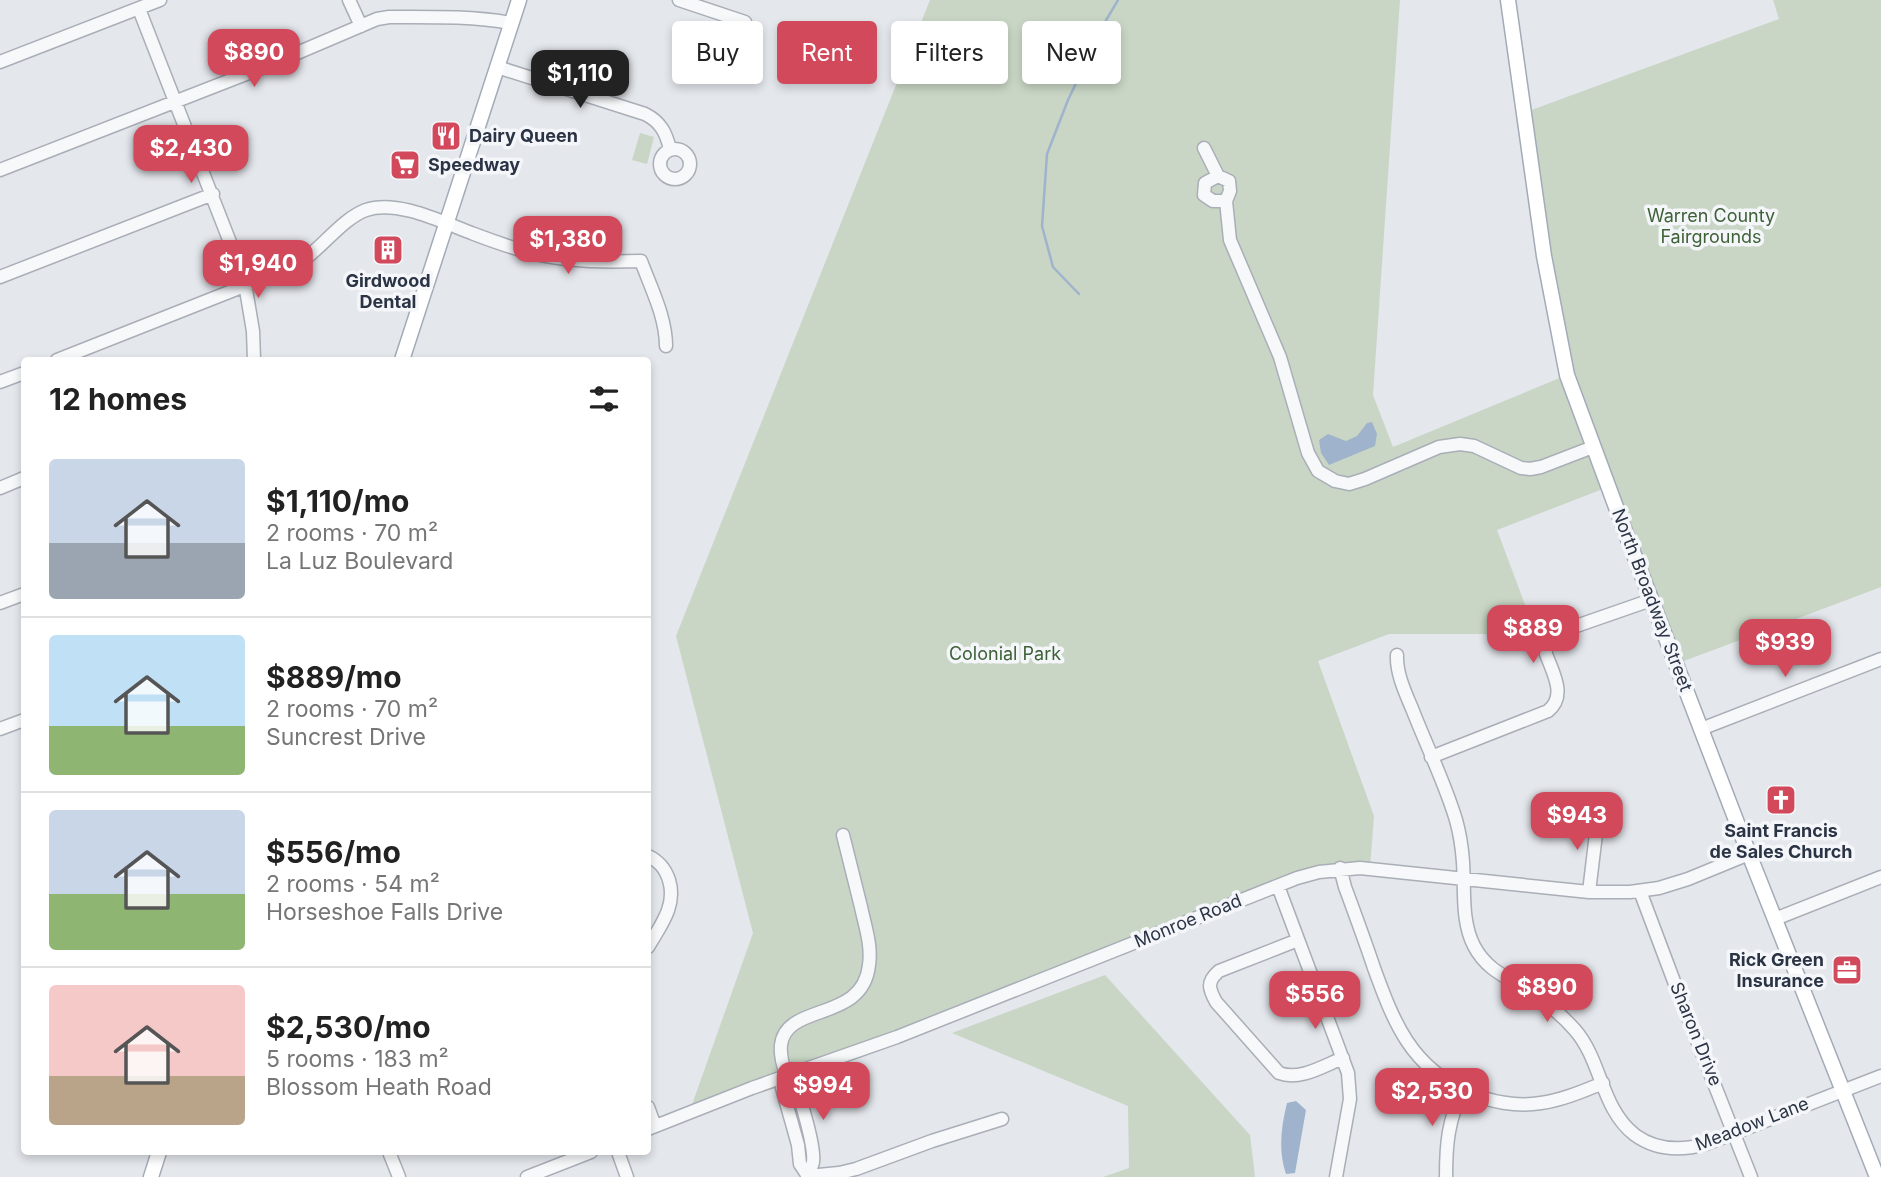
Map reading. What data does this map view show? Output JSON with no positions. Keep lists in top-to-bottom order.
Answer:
{
  "streets": {
    "main road": ["North Broadway Street"],
    "street": ["Monroe Road", "Sharon Drive", "Meadow Lane"]
  },
  "crossings": [
    ["North Broadway Street", "Monroe Road"],
    ["North Broadway Street", "Meadow Lane"],
    ["Monroe Road", "Sharon Drive"],
    ["Monroe Road", "Meadow Lane"],
    ["Sharon Drive", "Meadow Lane"]
  ],
  "parks": ["Warren County Fairgrounds", "Colonial Park"],
  "places": {
    "restaurant": ["Dairy Queen"],
    "supermarket": ["Speedway"],
    "building": ["Girdwood Dental"],
    "church": ["Saint Francis de Sales Church"],
    "office": ["Rick Green Insurance"]
  },
  "page": {
    "chip": [
      "Buy",
      "Rent",
      "Filters",
      "New"
    ],
    "price": [
      "$890",
      "$1,110",
      "$2,430",
      "$1,380",
      "$1,940",
      "$889",
      "$939",
      "$943",
      "$890",
      "$556",
      "$994",
      "$2,530"
    ],
    "heading": "12 homes",
    "list": [
      {
        "name": "$1,110/mo",
        "note": "2 rooms · 70 m² · La Luz Boulevard"
      },
      {
        "name": "$889/mo",
        "note": "2 rooms · 70 m² · Suncrest Drive"
      },
      {
        "name": "$556/mo",
        "note": "2 rooms · 54 m² · Horseshoe Falls Drive"
      },
      {
        "name": "$2,530/mo",
        "note": "5 rooms · 183 m² · Blossom Heath Road"
      }
    ]
  }
}
